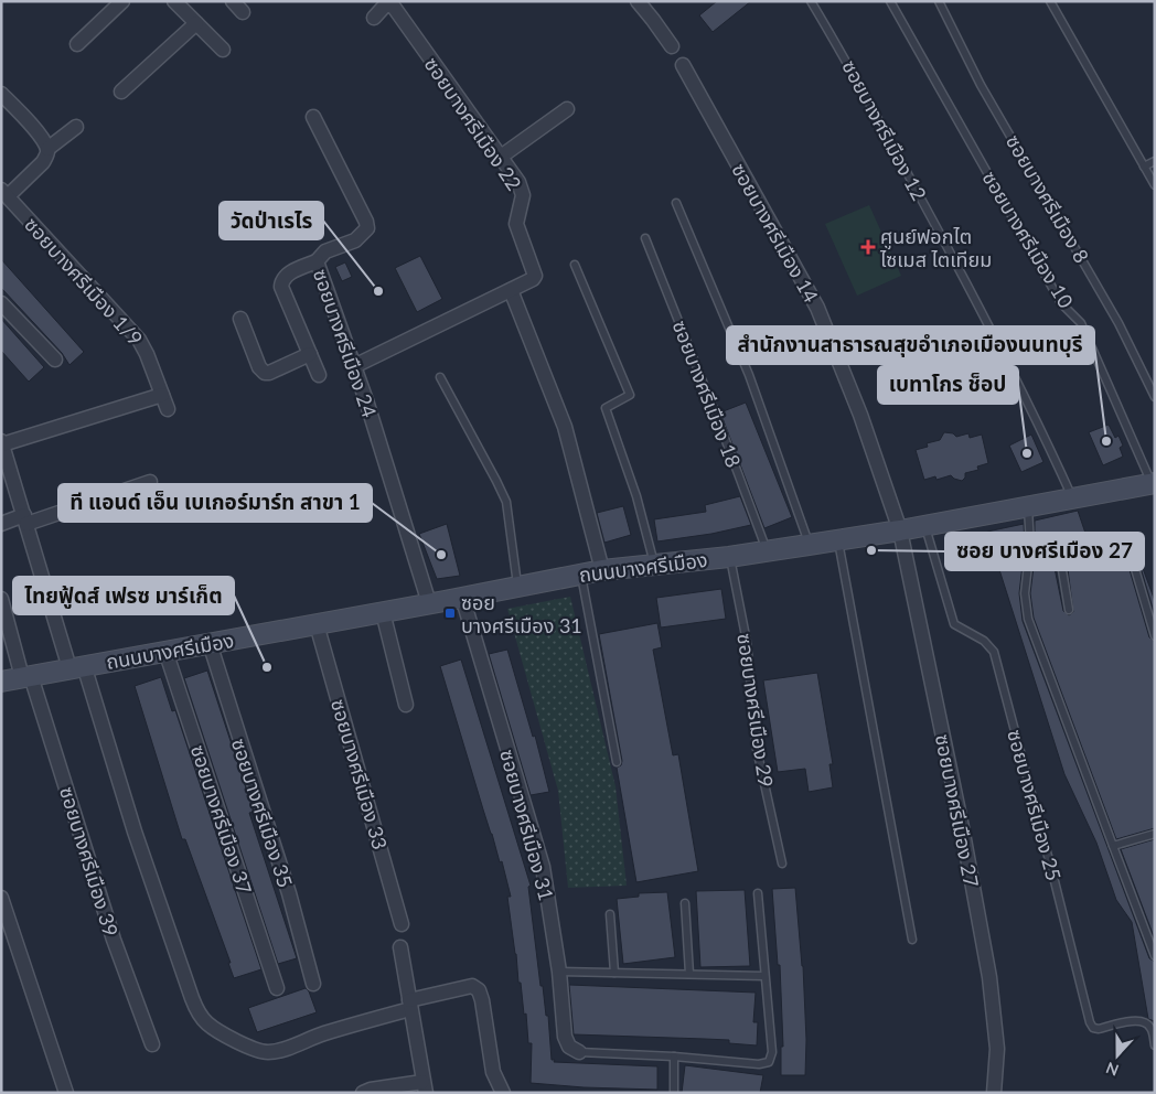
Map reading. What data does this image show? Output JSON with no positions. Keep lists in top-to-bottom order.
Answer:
{
  "streets": {
    "street": [
      "ซอยบางศรีเมือง 22",
      "ซอยบางศรีเมือง 14",
      "ซอยบางศรีเมือง 1/9",
      "ซอยบางศรีเมือง 24",
      "ถนนบางศรีเมือง",
      "ซอยบางศรีเมือง 33",
      "ซอยบางศรีเมือง 27",
      "ซอยบางศรีเมือง 35",
      "ซอยบางศรีเมือง 37",
      "ซอยบางศรีเมือง 31",
      "ซอยบางศรีเมือง 39"
    ],
    "lane": [
      "ซอยบางศรีเมือง 12",
      "ซอยบางศรีเมือง 8",
      "ซอยบางศรีเมือง 10",
      "ซอยบางศรีเมือง 18",
      "ซอยบางศรีเมือง 29",
      "ซอยบางศรีเมือง 25"
    ]
  },
  "crossings": [
    ["ซอยบางศรีเมือง 22", "ซอยบางศรีเมือง 24"],
    ["ซอยบางศรีเมือง 12", "ถนนบางศรีเมือง"],
    ["ซอยบางศรีเมือง 14", "ถนนบางศรีเมือง"],
    ["ซอยบางศรีเมือง 14", "ซอยบางศรีเมือง 27"],
    ["ซอยบางศรีเมือง 10", "ถนนบางศรีเมือง"],
    ["ซอยบางศรีเมือง 24", "ถนนบางศรีเมือง"],
    ["ซอยบางศรีเมือง 18", "ถนนบางศรีเมือง"],
    ["ถนนบางศรีเมือง", "ซอยบางศรีเมือง 29"],
    ["ถนนบางศรีเมือง", "ซอยบางศรีเมือง 33"],
    ["ถนนบางศรีเมือง", "ซอยบางศรีเมือง 25"],
    ["ถนนบางศรีเมือง", "ซอยบางศรีเมือง 27"],
    ["ถนนบางศรีเมือง", "ซอยบางศรีเมือง 35"],
    ["ถนนบางศรีเมือง", "ซอยบางศรีเมือง 37"],
    ["ถนนบางศรีเมือง", "ซอยบางศรีเมือง 31"],
    ["ถนนบางศรีเมือง", "ซอยบางศรีเมือง 39"]
  ],
  "places": {
    "health": ["ศูนย์ฟอกไต ไซเมส ไตเทียม"],
    "other": [
      "วัดป่าเรไร",
      "สำนักงานสาธารณสุขอำเภอเมืองนนทบุรี",
      "เบทาโกร ช็อป",
      "ซอย บางศรีเมือง 27",
      "ที แอนด์ เอ็น เบเกอร์มาร์ท สาขา 1",
      "ไทยฟู้ดส์ เฟรซ มาร์เก็ต"
    ],
    "transit": ["ซอย บางศรีเมือง 31"]
  },
  "north": "bottom"
}
